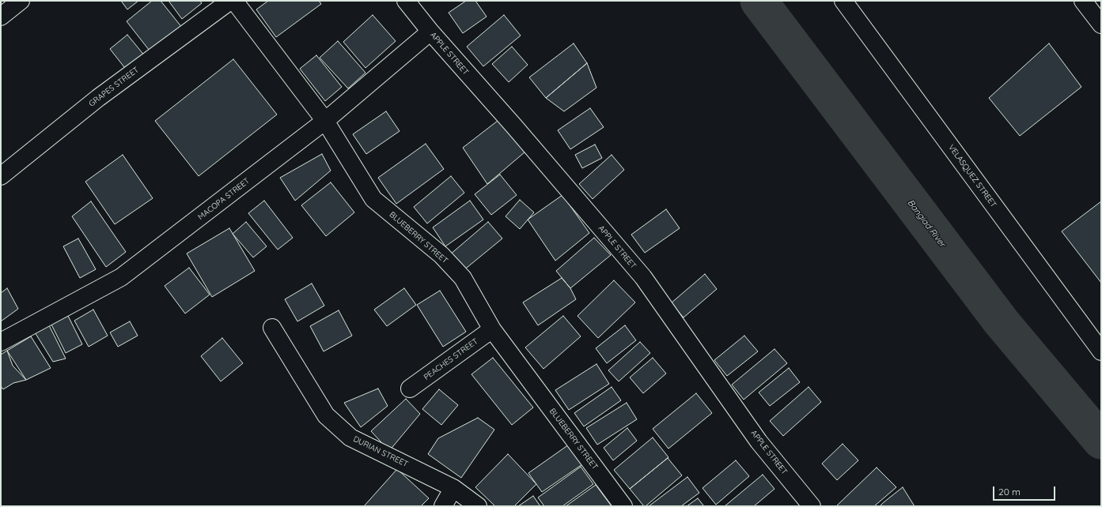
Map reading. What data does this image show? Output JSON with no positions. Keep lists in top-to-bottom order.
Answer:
{
  "streets": {
    "street": [
      "APPLE STREET",
      "GRAPES STREET",
      "VELASQUEZ STREET",
      "MACOPA STREET",
      "BLUEBERRY STREET",
      "PEACHES STREET",
      "DURIAN STREET"
    ]
  },
  "crossings": [
    ["APPLE STREET", "MACOPA STREET"],
    ["MACOPA STREET", "BLUEBERRY STREET"],
    ["BLUEBERRY STREET", "PEACHES STREET"]
  ],
  "water": ["Bangiad River"],
  "scale_bar": "20 m"
}
